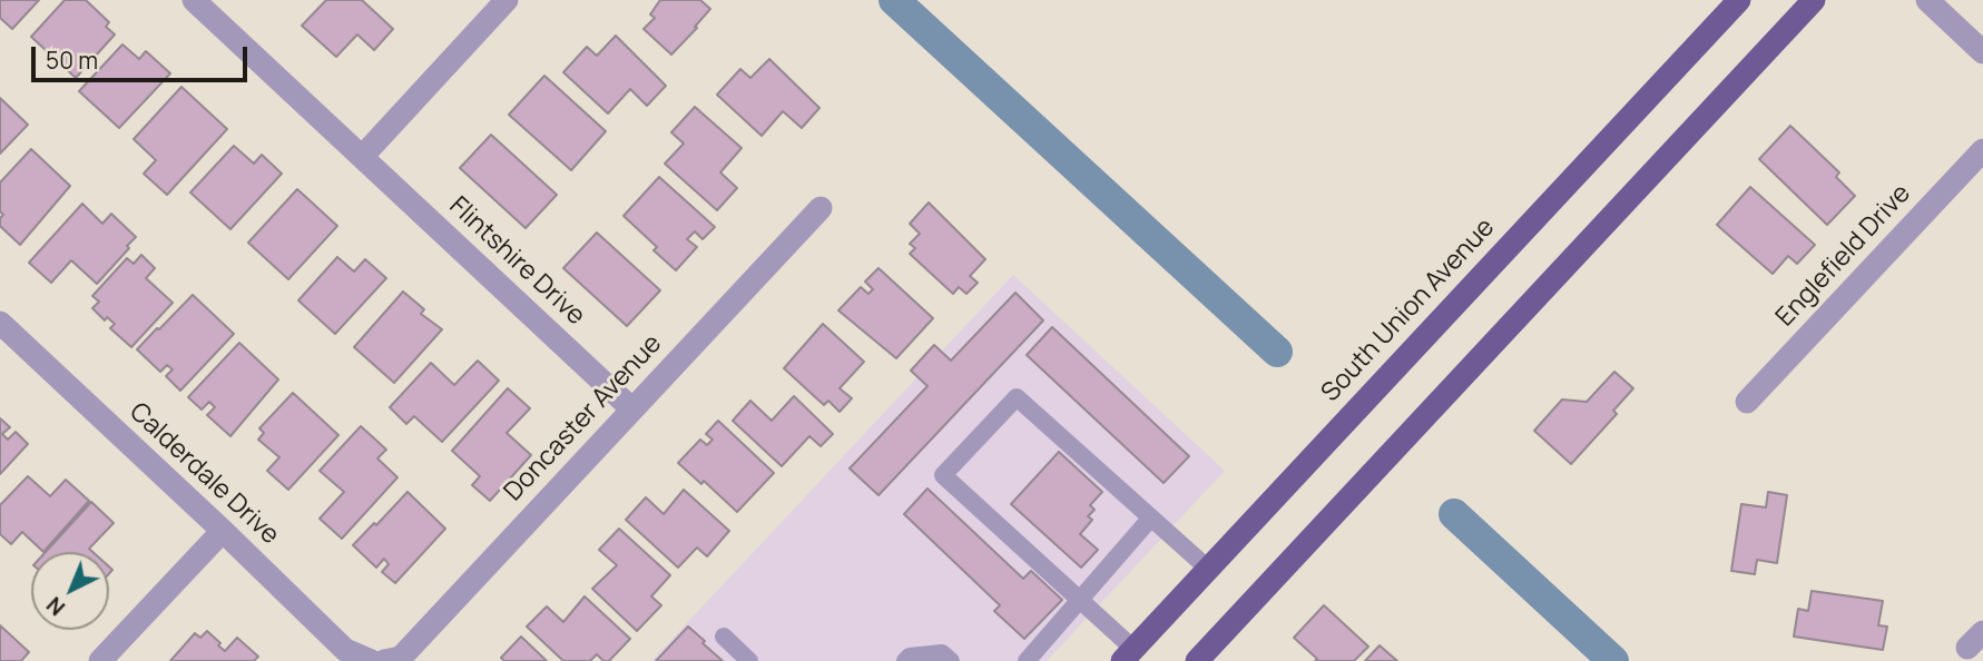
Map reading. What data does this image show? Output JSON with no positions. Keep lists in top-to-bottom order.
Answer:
{
  "streets": {
    "main road": ["South Union Avenue"],
    "street": [
      "Englefield Drive",
      "Flintshire Drive",
      "Doncaster Avenue",
      "Calderdale Drive"
    ]
  },
  "crossings": [
    ["Flintshire Drive", "Doncaster Avenue"]
  ],
  "scale_bar": "50 m",
  "north": "bottom left"
}
